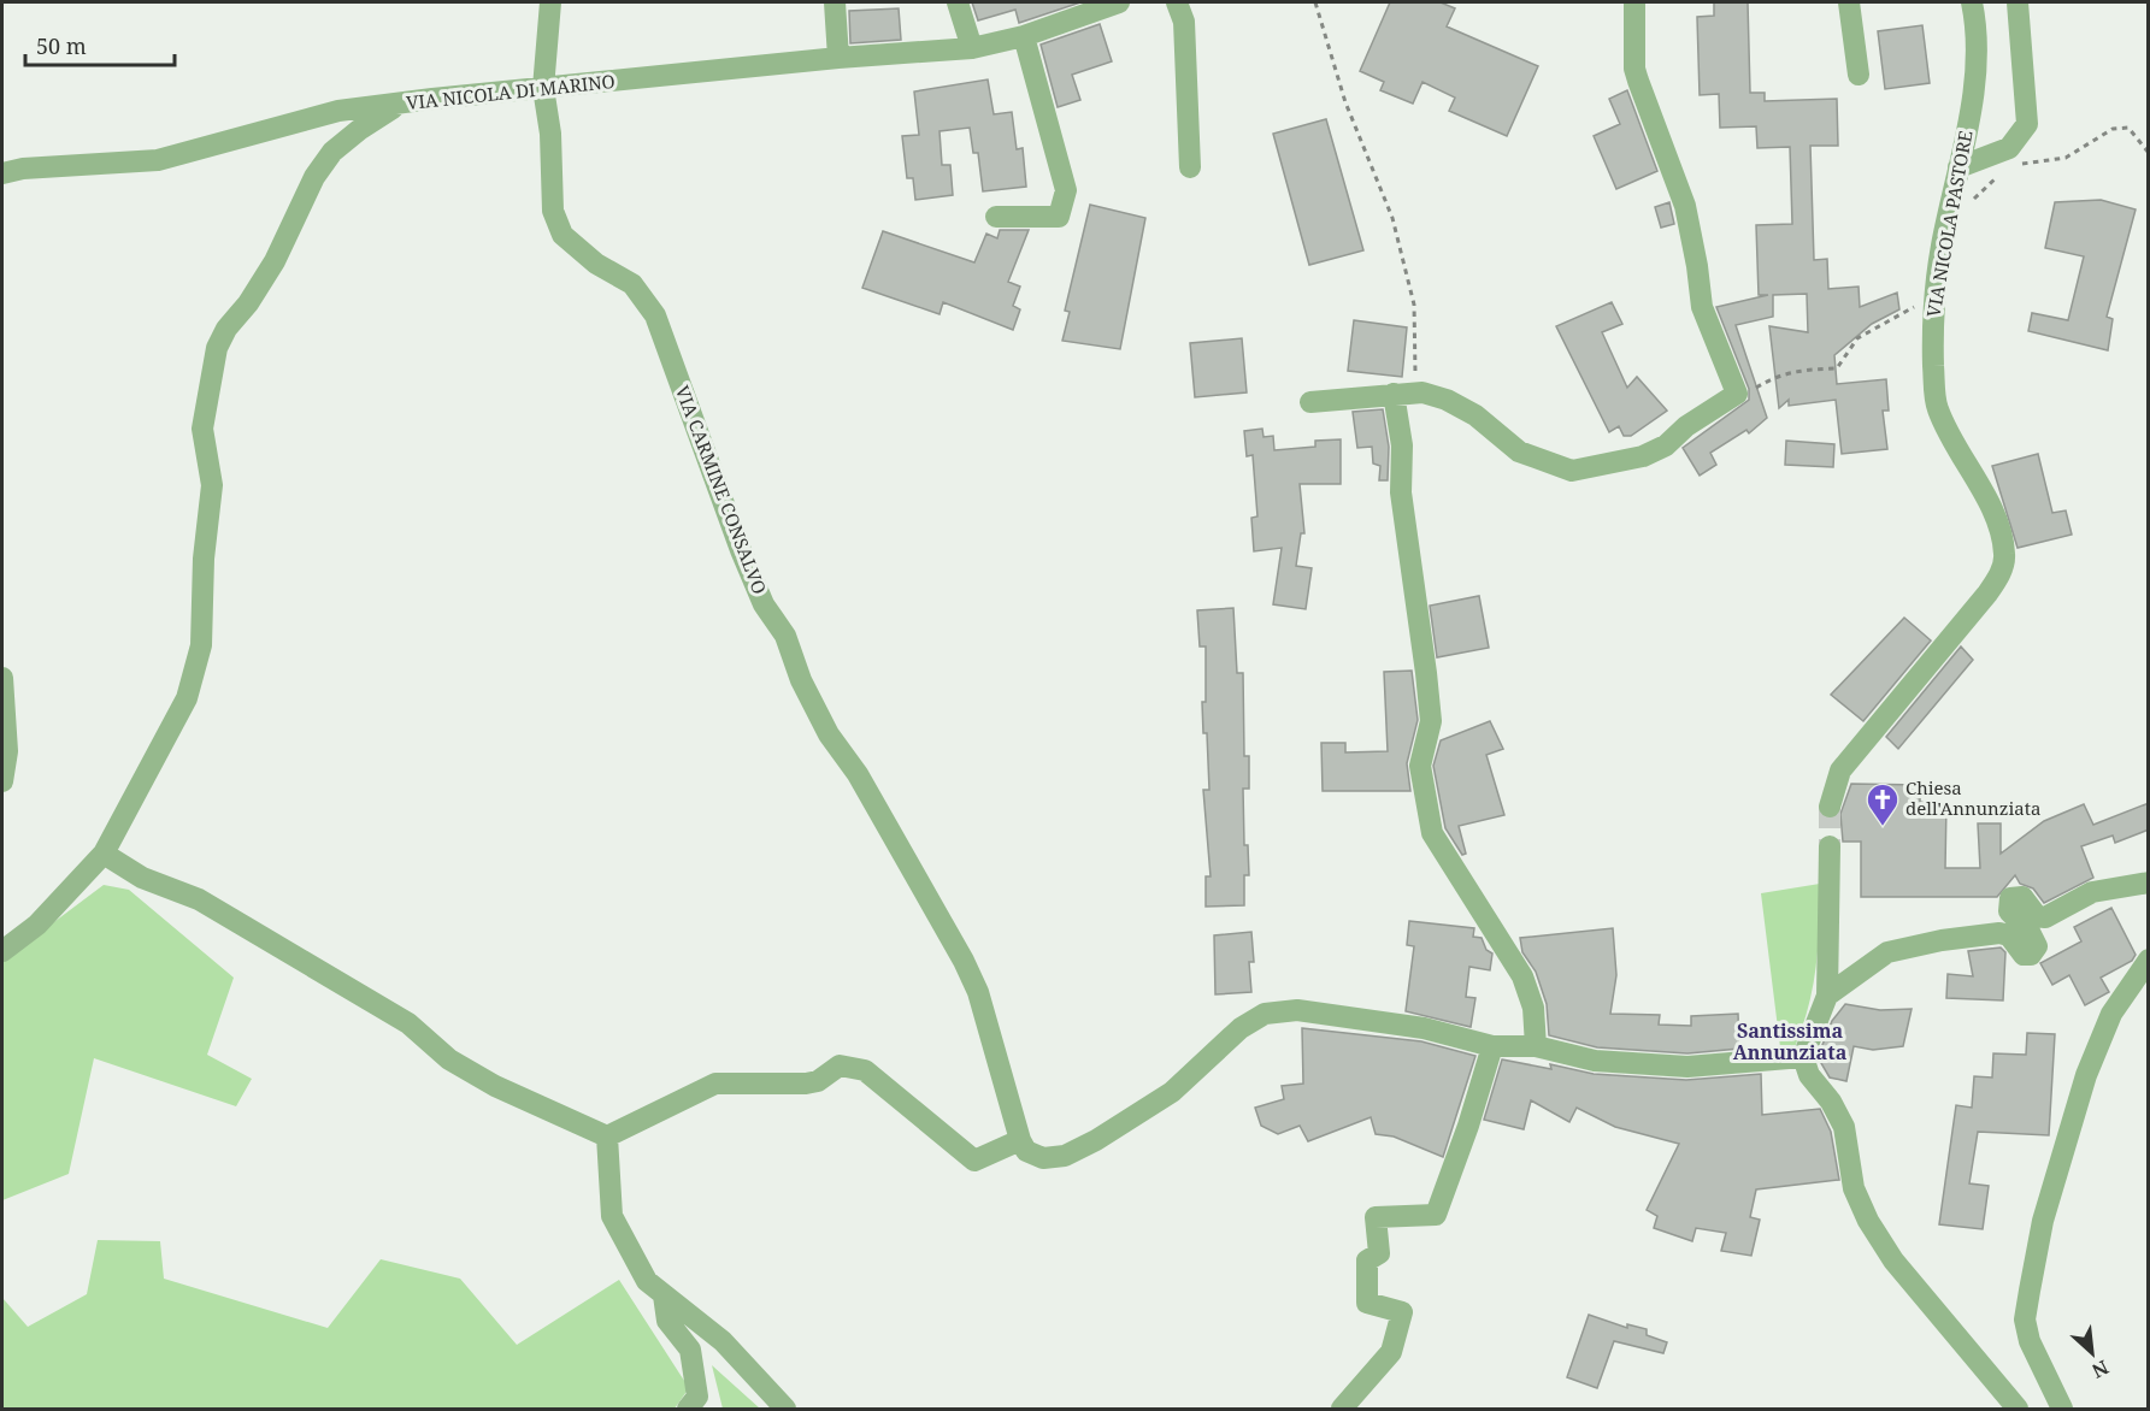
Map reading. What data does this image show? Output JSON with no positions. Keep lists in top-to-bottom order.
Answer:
{
  "streets": {
    "street": ["VIA NICOLA DI MARINO", "VIA NICOLA PASTORE", "VIA CARMINE CONSALVO"]
  },
  "crossings": [
    ["VIA NICOLA DI MARINO", "VIA CARMINE CONSALVO"]
  ],
  "districts": ["Santissima Annunziata"],
  "places": {
    "church": ["Chiesa dell'Annunziata"]
  },
  "scale_bar": "50 m",
  "north": "bottom right"
}
